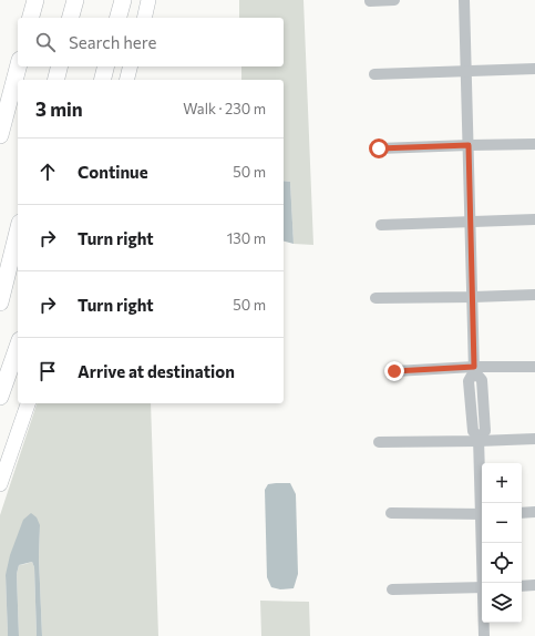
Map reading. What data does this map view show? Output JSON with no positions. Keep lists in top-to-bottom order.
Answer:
{
  "page": {
    "search": "Search here",
    "heading": ["3 min", "Walk · 230 m"],
    "list": [
      ["Continue", "50 m"],
      ["Turn right", "130 m"],
      ["Turn right", "50 m"],
      "Arrive at destination"
    ],
    "map_buttons": ["+", "−"]
  }
}
